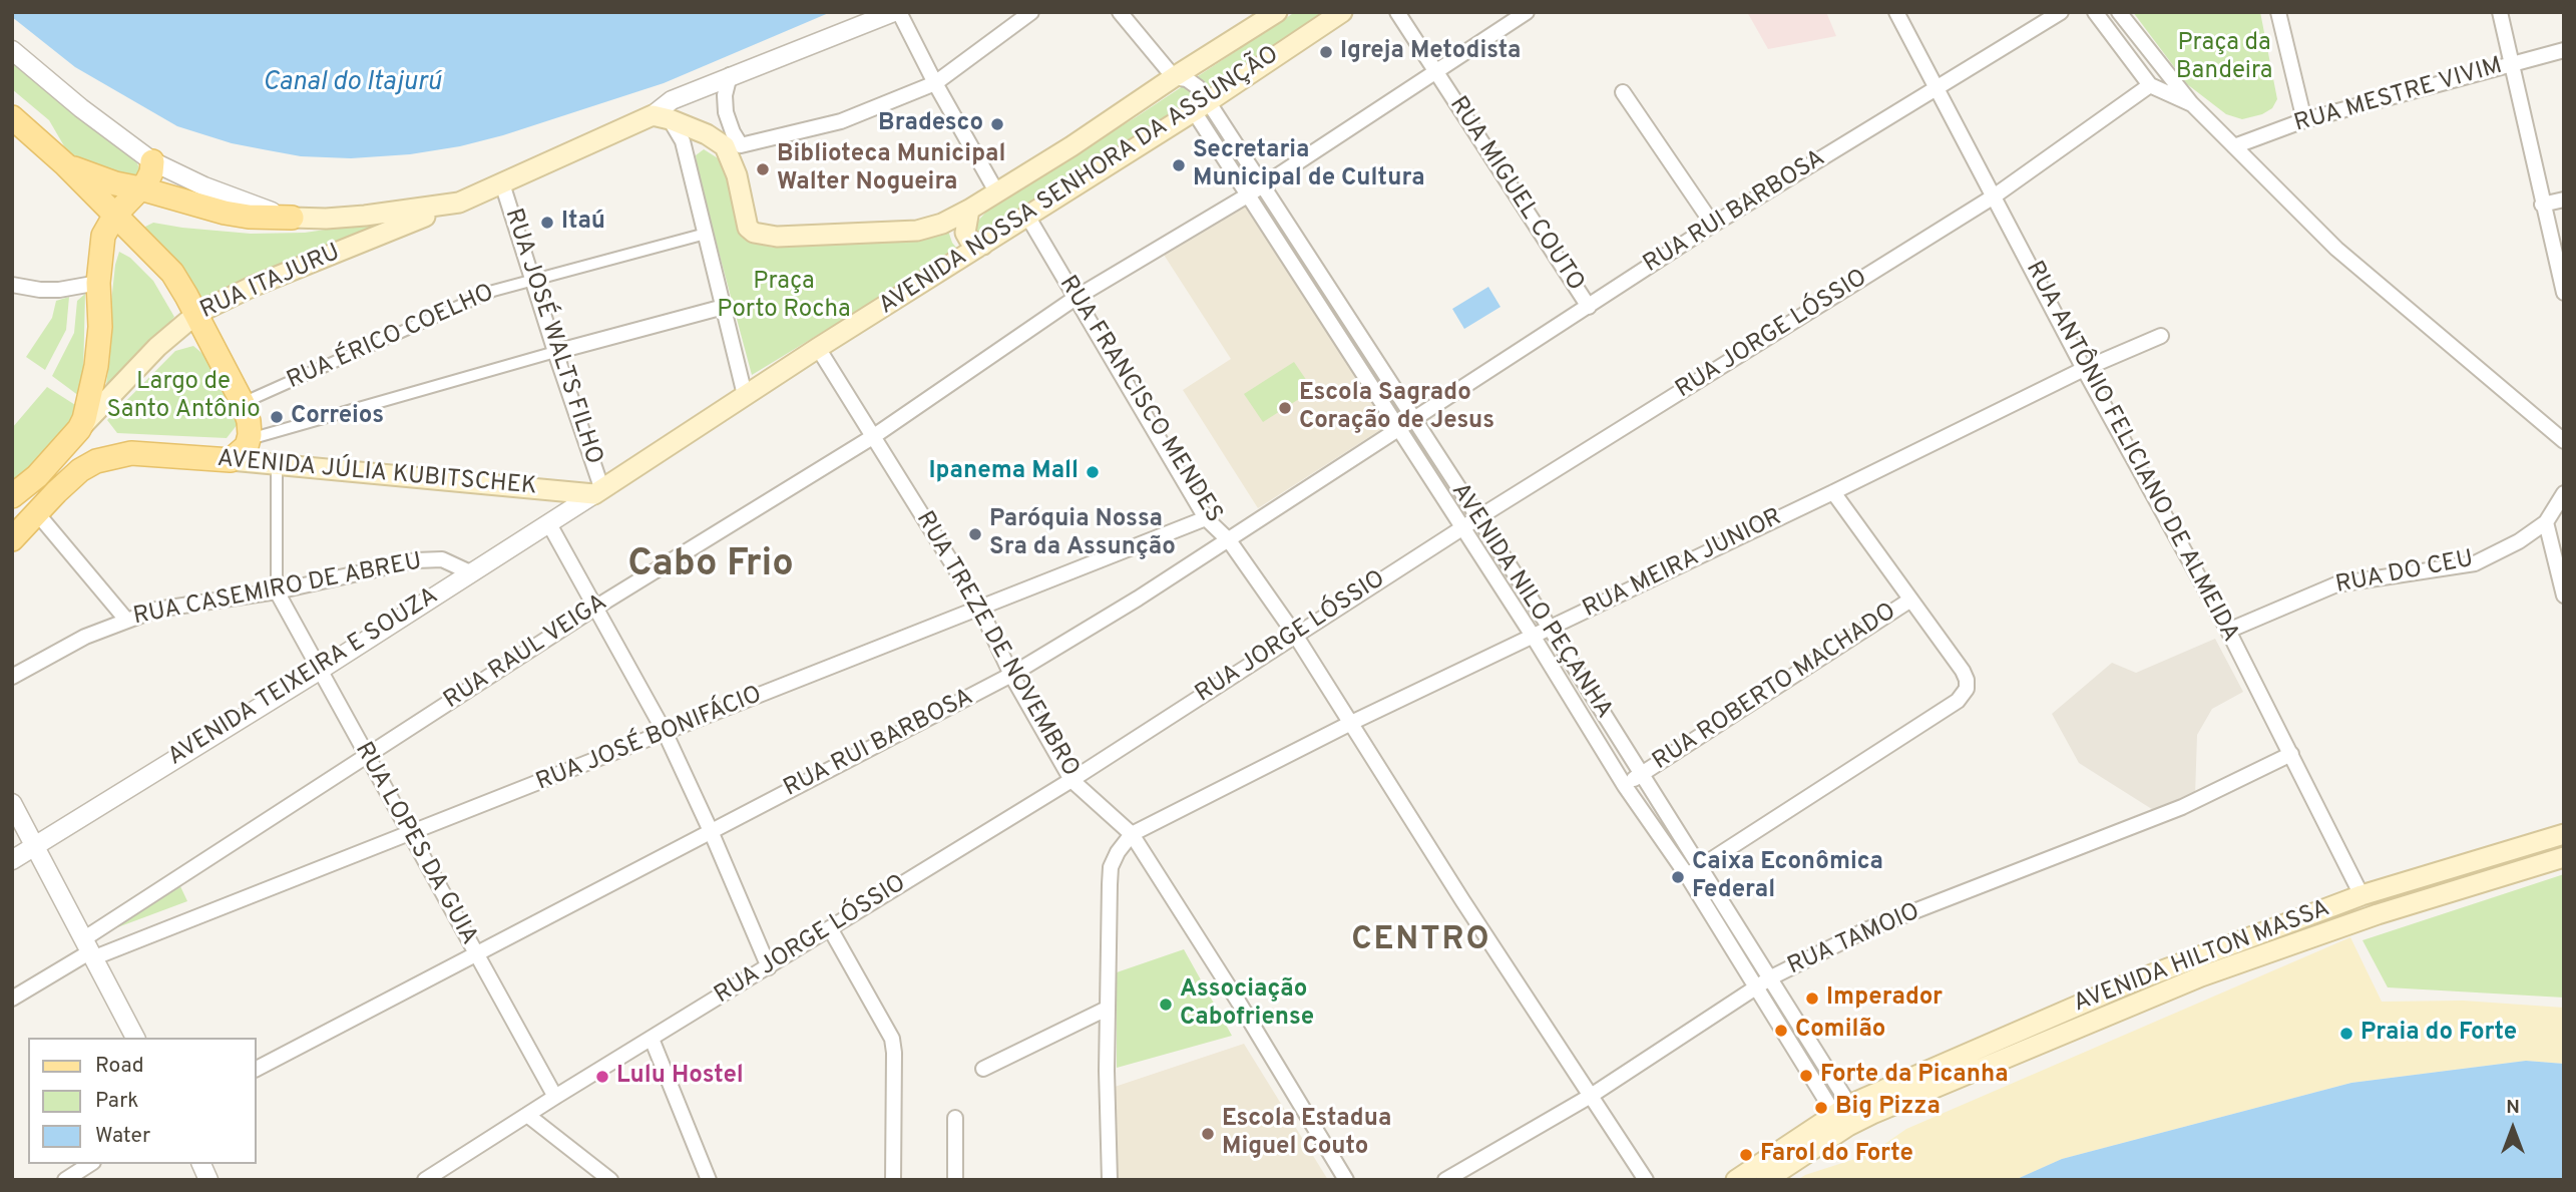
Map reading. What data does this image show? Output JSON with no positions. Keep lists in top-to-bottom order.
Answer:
{
  "streets": {
    "main road": [
      "AVENIDA NOSSA SENHORA DA ASSUNÇÃO",
      "RUA ITAJURU",
      "AVENIDA JÚLIA KUBITSCHEK",
      "AVENIDA HILTON MASSA"
    ],
    "street": [
      "RUA MESTRE VIVIM",
      "RUA MIGUEL COUTO",
      "RUA RUI BARBOSA",
      "RUA JORGE LÓSSIO",
      "RUA JOSÉ WALTS FILHO",
      "RUA ÉRICO COELHO",
      "RUA FRANCISCO MENDES",
      "RUA ANTÔNIO FELICIANO DE ALMEIDA",
      "RUA MEIRA JUNIOR",
      "RUA DO CEU",
      "RUA CASEMIRO DE ABREU",
      "AVENIDA NILO PEÇANHA",
      "RUA TREZE DE NOVEMBRO",
      "RUA RAUL VEIGA",
      "AVENIDA TEIXEIRA E SOUZA",
      "RUA ROBERTO MACHADO",
      "RUA JOSÉ BONIFÁCIO",
      "RUA LOPES DA GUIA",
      "RUA TAMOIO"
    ]
  },
  "crossings": [
    ["AVENIDA NOSSA SENHORA DA ASSUNÇÃO", "RUA FRANCISCO MENDES"],
    ["AVENIDA NOSSA SENHORA DA ASSUNÇÃO", "AVENIDA NILO PEÇANHA"],
    ["AVENIDA NOSSA SENHORA DA ASSUNÇÃO", "RUA TREZE DE NOVEMBRO"],
    ["RUA MIGUEL COUTO", "RUA RUI BARBOSA"],
    ["RUA MIGUEL COUTO", "RUA RAUL VEIGA"],
    ["RUA RUI BARBOSA", "RUA FRANCISCO MENDES"],
    ["RUA RUI BARBOSA", "RUA ANTÔNIO FELICIANO DE ALMEIDA"],
    ["RUA RUI BARBOSA", "AVENIDA NILO PEÇANHA"],
    ["RUA RUI BARBOSA", "RUA TREZE DE NOVEMBRO"],
    ["RUA RUI BARBOSA", "RUA LOPES DA GUIA"],
    ["RUA JORGE LÓSSIO", "RUA FRANCISCO MENDES"],
    ["RUA JORGE LÓSSIO", "RUA ANTÔNIO FELICIANO DE ALMEIDA"],
    ["RUA JORGE LÓSSIO", "AVENIDA NILO PEÇANHA"],
    ["RUA JORGE LÓSSIO", "RUA TREZE DE NOVEMBRO"],
    ["RUA JORGE LÓSSIO", "RUA LOPES DA GUIA"],
    ["RUA JOSÉ WALTS FILHO", "RUA ÉRICO COELHO"],
    ["RUA JOSÉ WALTS FILHO", "AVENIDA JÚLIA KUBITSCHEK"],
    ["RUA JOSÉ WALTS FILHO", "AVENIDA TEIXEIRA E SOUZA"],
    ["RUA FRANCISCO MENDES", "RUA MEIRA JUNIOR"],
    ["RUA FRANCISCO MENDES", "RUA RAUL VEIGA"],
    ["RUA FRANCISCO MENDES", "RUA JOSÉ BONIFÁCIO"],
    ["RUA FRANCISCO MENDES", "RUA TAMOIO"],
    ["RUA ANTÔNIO FELICIANO DE ALMEIDA", "RUA MEIRA JUNIOR"],
    ["RUA ANTÔNIO FELICIANO DE ALMEIDA", "RUA DO CEU"],
    ["RUA ANTÔNIO FELICIANO DE ALMEIDA", "RUA TAMOIO"],
    ["RUA ANTÔNIO FELICIANO DE ALMEIDA", "AVENIDA HILTON MASSA"],
    ["AVENIDA JÚLIA KUBITSCHEK", "AVENIDA TEIXEIRA E SOUZA"],
    ["RUA MEIRA JUNIOR", "AVENIDA NILO PEÇANHA"],
    ["RUA MEIRA JUNIOR", "RUA TREZE DE NOVEMBRO"],
    ["RUA CASEMIRO DE ABREU", "AVENIDA TEIXEIRA E SOUZA"],
    ["RUA CASEMIRO DE ABREU", "RUA LOPES DA GUIA"],
    ["AVENIDA NILO PEÇANHA", "RUA RAUL VEIGA"],
    ["AVENIDA NILO PEÇANHA", "RUA ROBERTO MACHADO"],
    ["AVENIDA NILO PEÇANHA", "RUA TAMOIO"],
    ["AVENIDA NILO PEÇANHA", "AVENIDA HILTON MASSA"],
    ["RUA TREZE DE NOVEMBRO", "RUA RAUL VEIGA"],
    ["RUA TREZE DE NOVEMBRO", "RUA JOSÉ BONIFÁCIO"],
    ["RUA RAUL VEIGA", "RUA JOSÉ BONIFÁCIO"],
    ["RUA RAUL VEIGA", "RUA LOPES DA GUIA"],
    ["AVENIDA TEIXEIRA E SOUZA", "RUA LOPES DA GUIA"],
    ["RUA JOSÉ BONIFÁCIO", "RUA LOPES DA GUIA"]
  ],
  "districts": ["Cabo Frio", "CENTRO"],
  "water": ["Canal do Itajurú"],
  "parks": ["Praça da Bandeira", "Praça Porto Rocha", "Largo de Santo Antônio"],
  "places": [
    "Igreja Metodista",
    "Bradesco",
    "Secretaria Municipal de Cultura",
    "Biblioteca Municipal Walter Nogueira",
    "Itaú",
    "Escola Sagrado Coração de Jesus",
    "Correios",
    "Ipanema Mall",
    "Paróquia Nossa Sra da Assunção",
    "Caixa Econômica Federal",
    "Imperador",
    "Associação Cabofriense",
    "Comilão",
    "Praia do Forte",
    "Forte da Picanha",
    "Lulu Hostel",
    "Big Pizza",
    "Escola Estadua Miguel Couto",
    "Farol do Forte"
  ],
  "legend": ["Road", "Park", "Water"],
  "north": "top"
}
